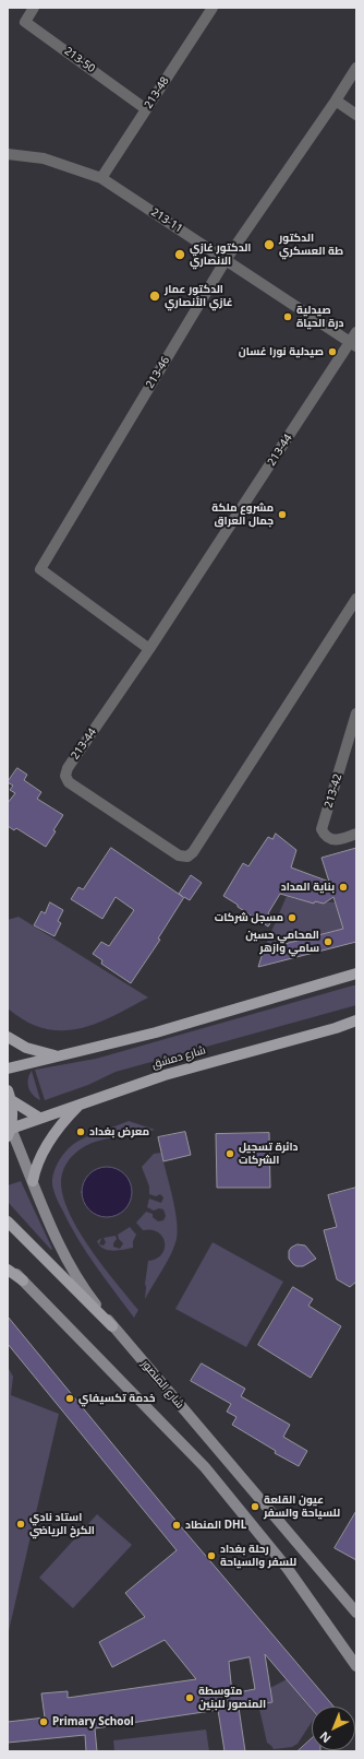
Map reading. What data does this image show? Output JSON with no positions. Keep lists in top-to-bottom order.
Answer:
{
  "streets": {
    "main road": ["شارع دمشق", "شارع المنصور"],
    "street": [
      "213-50",
      "213-48",
      "213-11",
      "213-46",
      "213-44",
      "213-42"
    ]
  },
  "crossings": [
    ["213-50", "213-48"],
    ["213-48", "213-11"],
    ["213-11", "213-46"],
    ["213-11", "213-44"],
    ["213-46", "213-44"],
    ["شارع دمشق", "شارع المنصور"]
  ],
  "places": [
    "الدكتور طة العسكري",
    "الدكتور غازي الانصاري",
    "الدكتور عمار غازي الأنصاري",
    "صيدلية درة الحياة",
    "صيدلية نورا غسان",
    "مشروع ملكة جمال العراق",
    "بناية المداد",
    "مسجل شركات",
    "المحامي حسين سامي وازهر",
    "معرض بغداد",
    "دائرة تسجيل الشركات",
    "خدمة تكسيفاي",
    "عيون القلعة للسياحة والسفر",
    "استاد نادي الكرخ الرياضي",
    "المنطاد DHL",
    "رحلة بغداد للسفر والسياحة",
    "متوسطة المنصور للبنين",
    "Primary School"
  ],
  "north": "bottom left"
}
